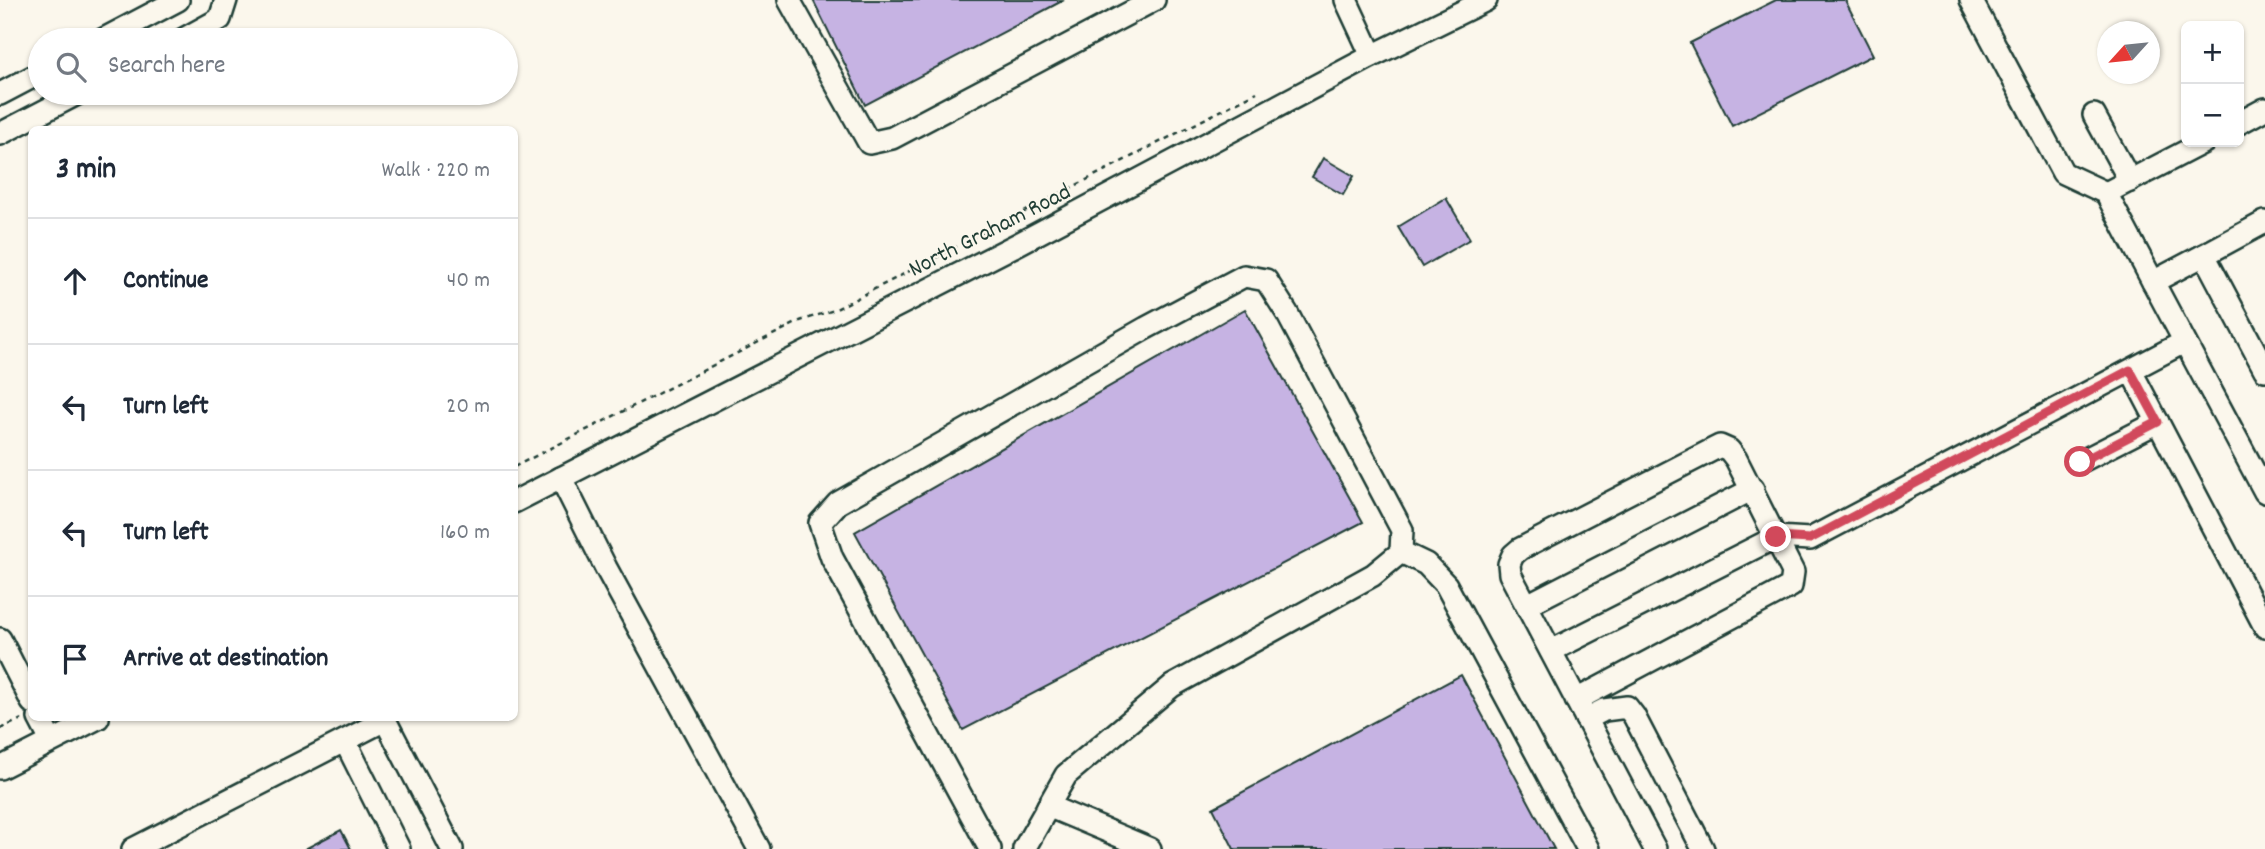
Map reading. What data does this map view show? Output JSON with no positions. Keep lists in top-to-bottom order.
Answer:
{
  "streets": {
    "street": ["North Graham Road"]
  },
  "north": "bottom left",
  "page": {
    "map_buttons": ["+", "−"],
    "search": "Search here",
    "heading": ["3 min", "Walk · 220 m"],
    "list": [
      ["Continue", "40 m"],
      ["Turn left", "20 m"],
      ["Turn left", "160 m"],
      "Arrive at destination"
    ]
  }
}
